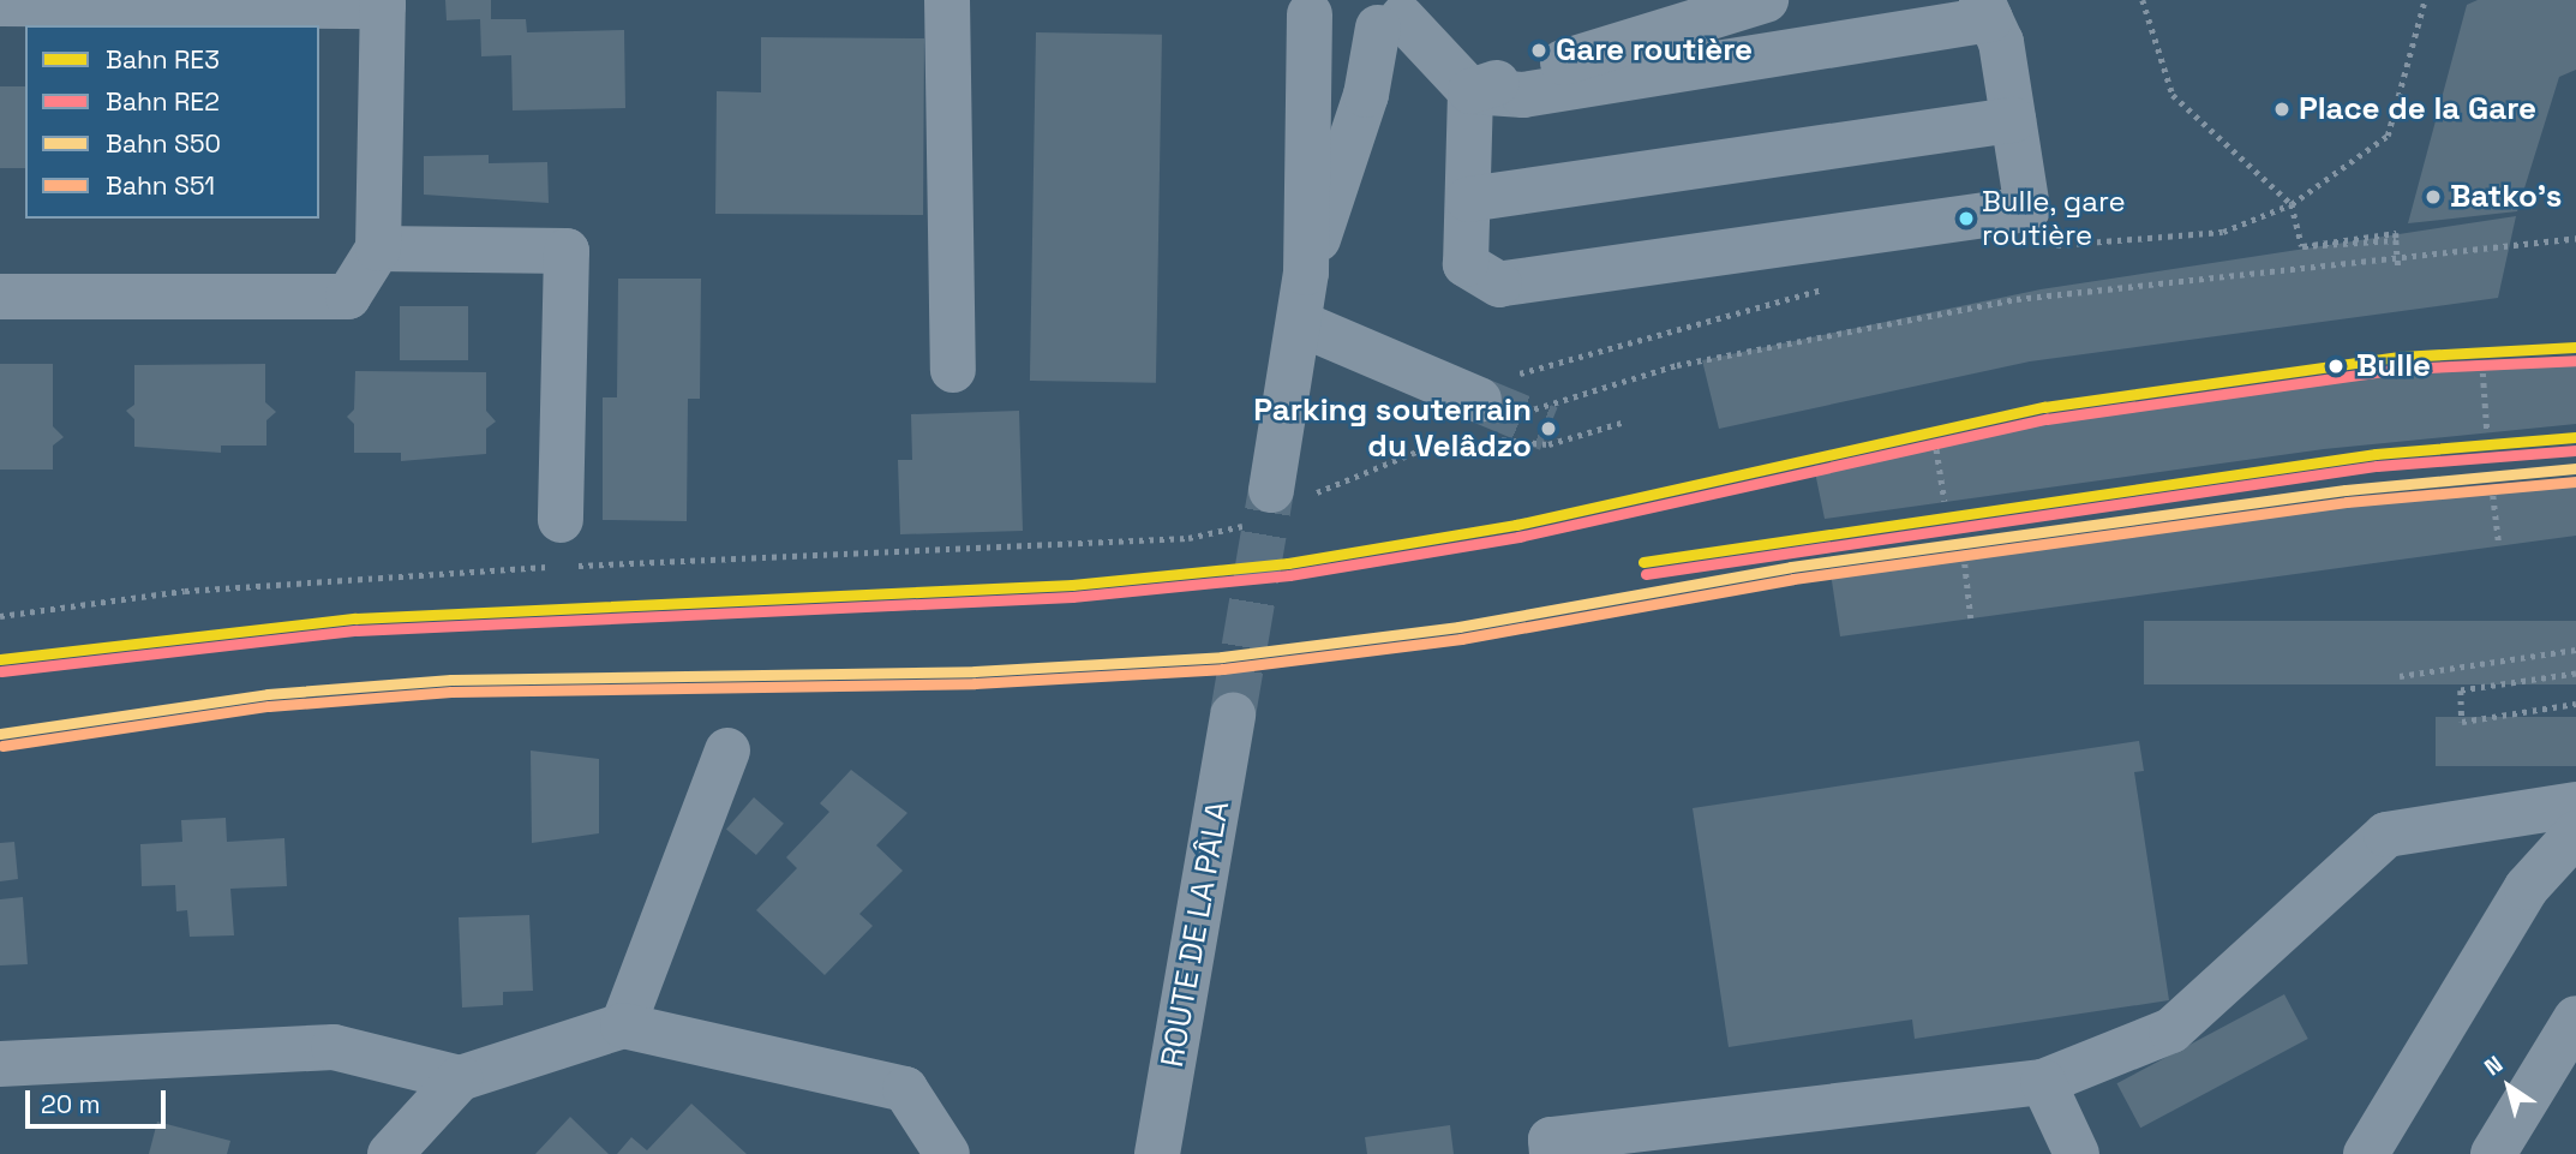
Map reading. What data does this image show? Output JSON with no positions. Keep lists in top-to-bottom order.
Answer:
{
  "streets": {
    "street": ["ROUTE DE LA PÂLA"]
  },
  "places": [
    "Gare routière",
    "Place de la Gare",
    "Batko's",
    "Bulle, gare routière",
    "Bulle",
    "Parking souterrain du Velâdzo"
  ],
  "lines": [
    "rail line RE3",
    "rail line RE2",
    "rail line S50",
    "rail line S51"
  ],
  "legend": [
    "Bahn RE3",
    "Bahn RE2",
    "Bahn S50",
    "Bahn S51"
  ],
  "scale_bar": "20 m",
  "north": "top left"
}
